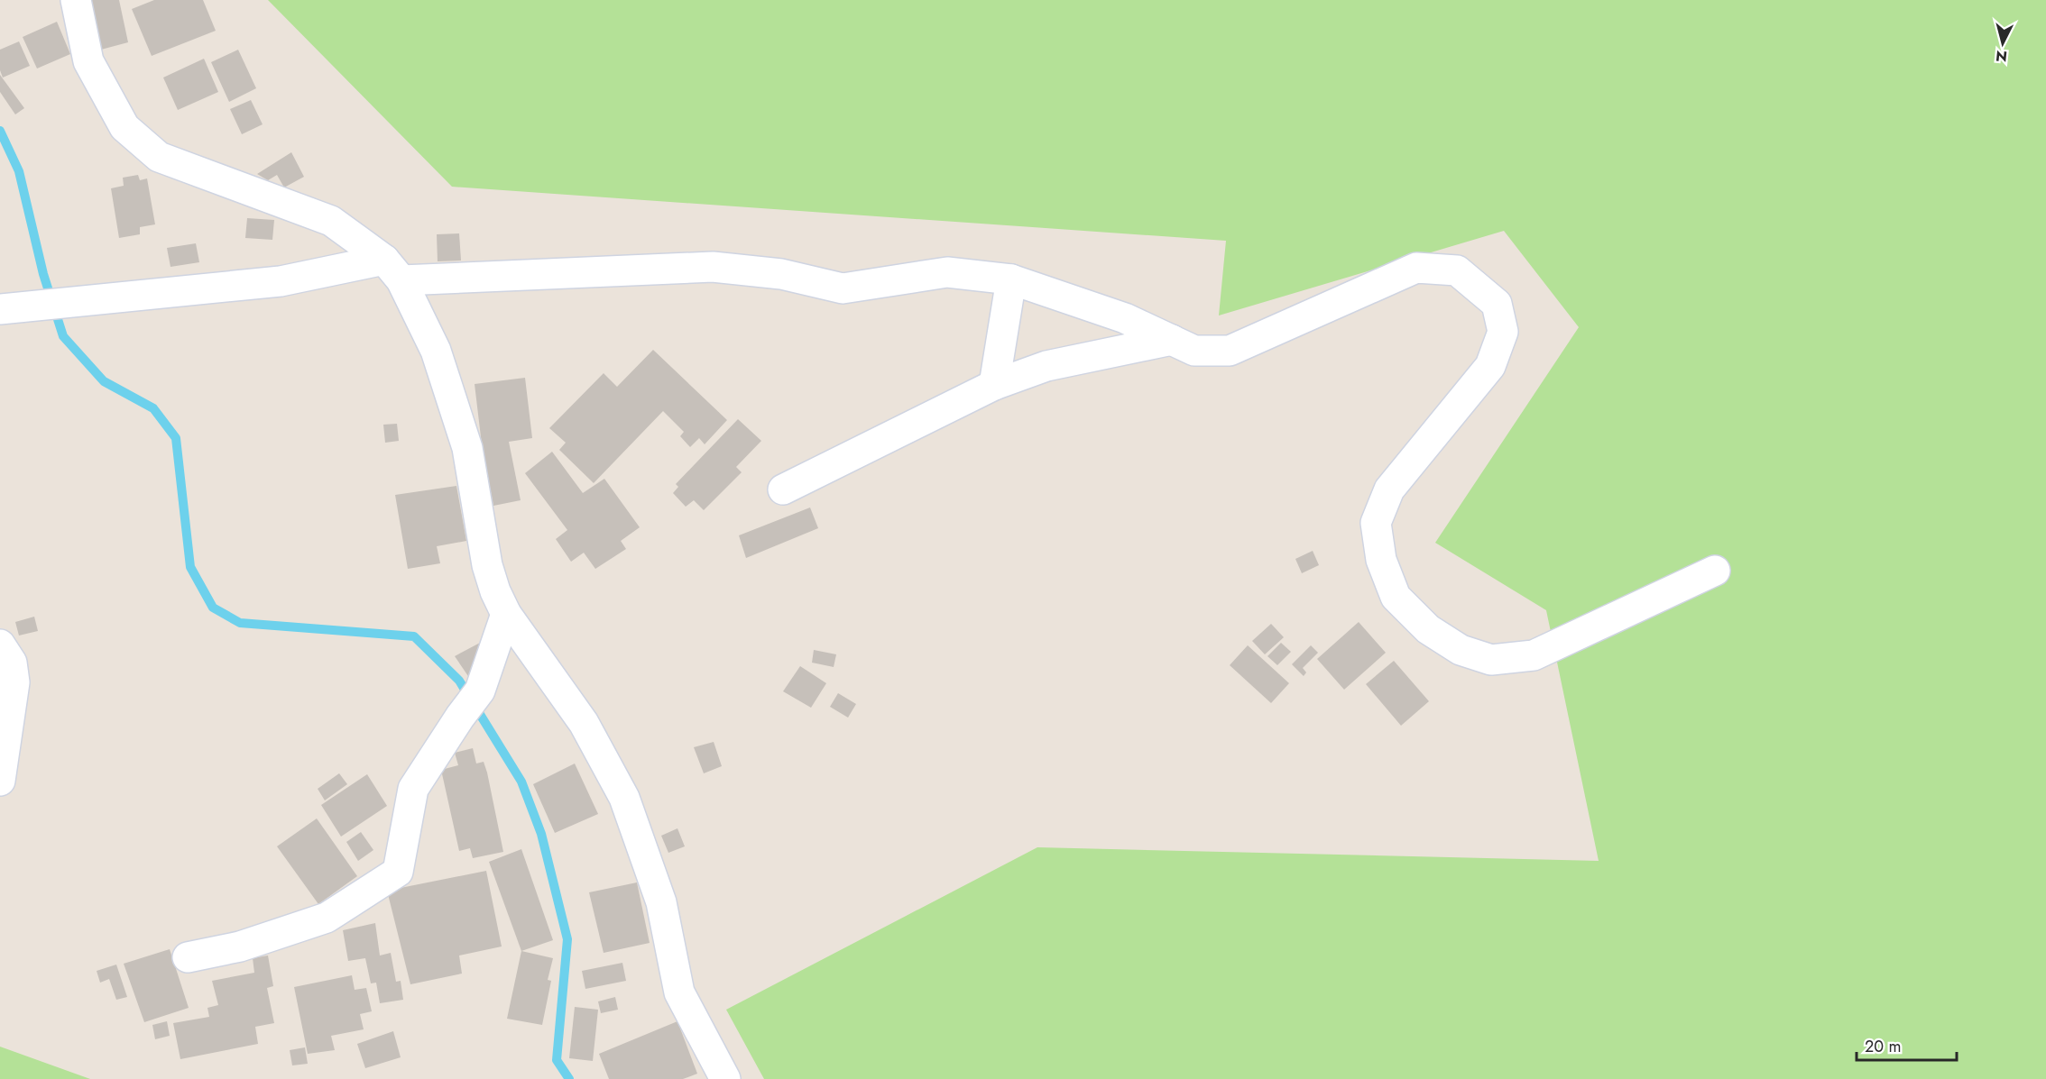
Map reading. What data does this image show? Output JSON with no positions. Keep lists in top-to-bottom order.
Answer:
{
  "scale_bar": "20 m",
  "north": "bottom"
}
